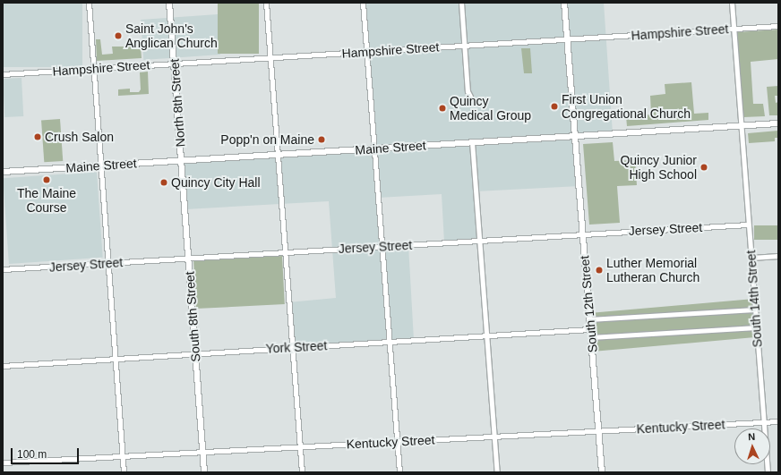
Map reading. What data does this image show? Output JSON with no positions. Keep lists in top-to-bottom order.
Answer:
{
  "streets": {
    "street": [
      "Hampshire Street",
      "North 8th Street",
      "Maine Street",
      "Jersey Street",
      "South 14th Street",
      "South 12th Street",
      "South 8th Street",
      "York Street",
      "Kentucky Street"
    ]
  },
  "crossings": [
    ["Hampshire Street", "North 8th Street"],
    ["Hampshire Street", "South 14th Street"],
    ["Hampshire Street", "South 12th Street"],
    ["North 8th Street", "Maine Street"],
    ["North 8th Street", "South 8th Street"],
    ["Maine Street", "South 14th Street"],
    ["Maine Street", "South 12th Street"],
    ["Maine Street", "South 8th Street"],
    ["Jersey Street", "South 14th Street"],
    ["Jersey Street", "South 12th Street"],
    ["Jersey Street", "South 8th Street"],
    ["South 14th Street", "Kentucky Street"],
    ["South 12th Street", "York Street"],
    ["South 12th Street", "Kentucky Street"],
    ["South 8th Street", "York Street"],
    ["South 8th Street", "Kentucky Street"]
  ],
  "places": [
    "Saint John's Anglican Church",
    "First Union Congregational Church",
    "Quincy Medical Group",
    "Crush Salon",
    "Popp'n on Maine",
    "Quincy Junior High School",
    "The Maine Course",
    "Quincy City Hall",
    "Luther Memorial Lutheran Church"
  ],
  "scale_bar": "100 m",
  "north": "top"
}
